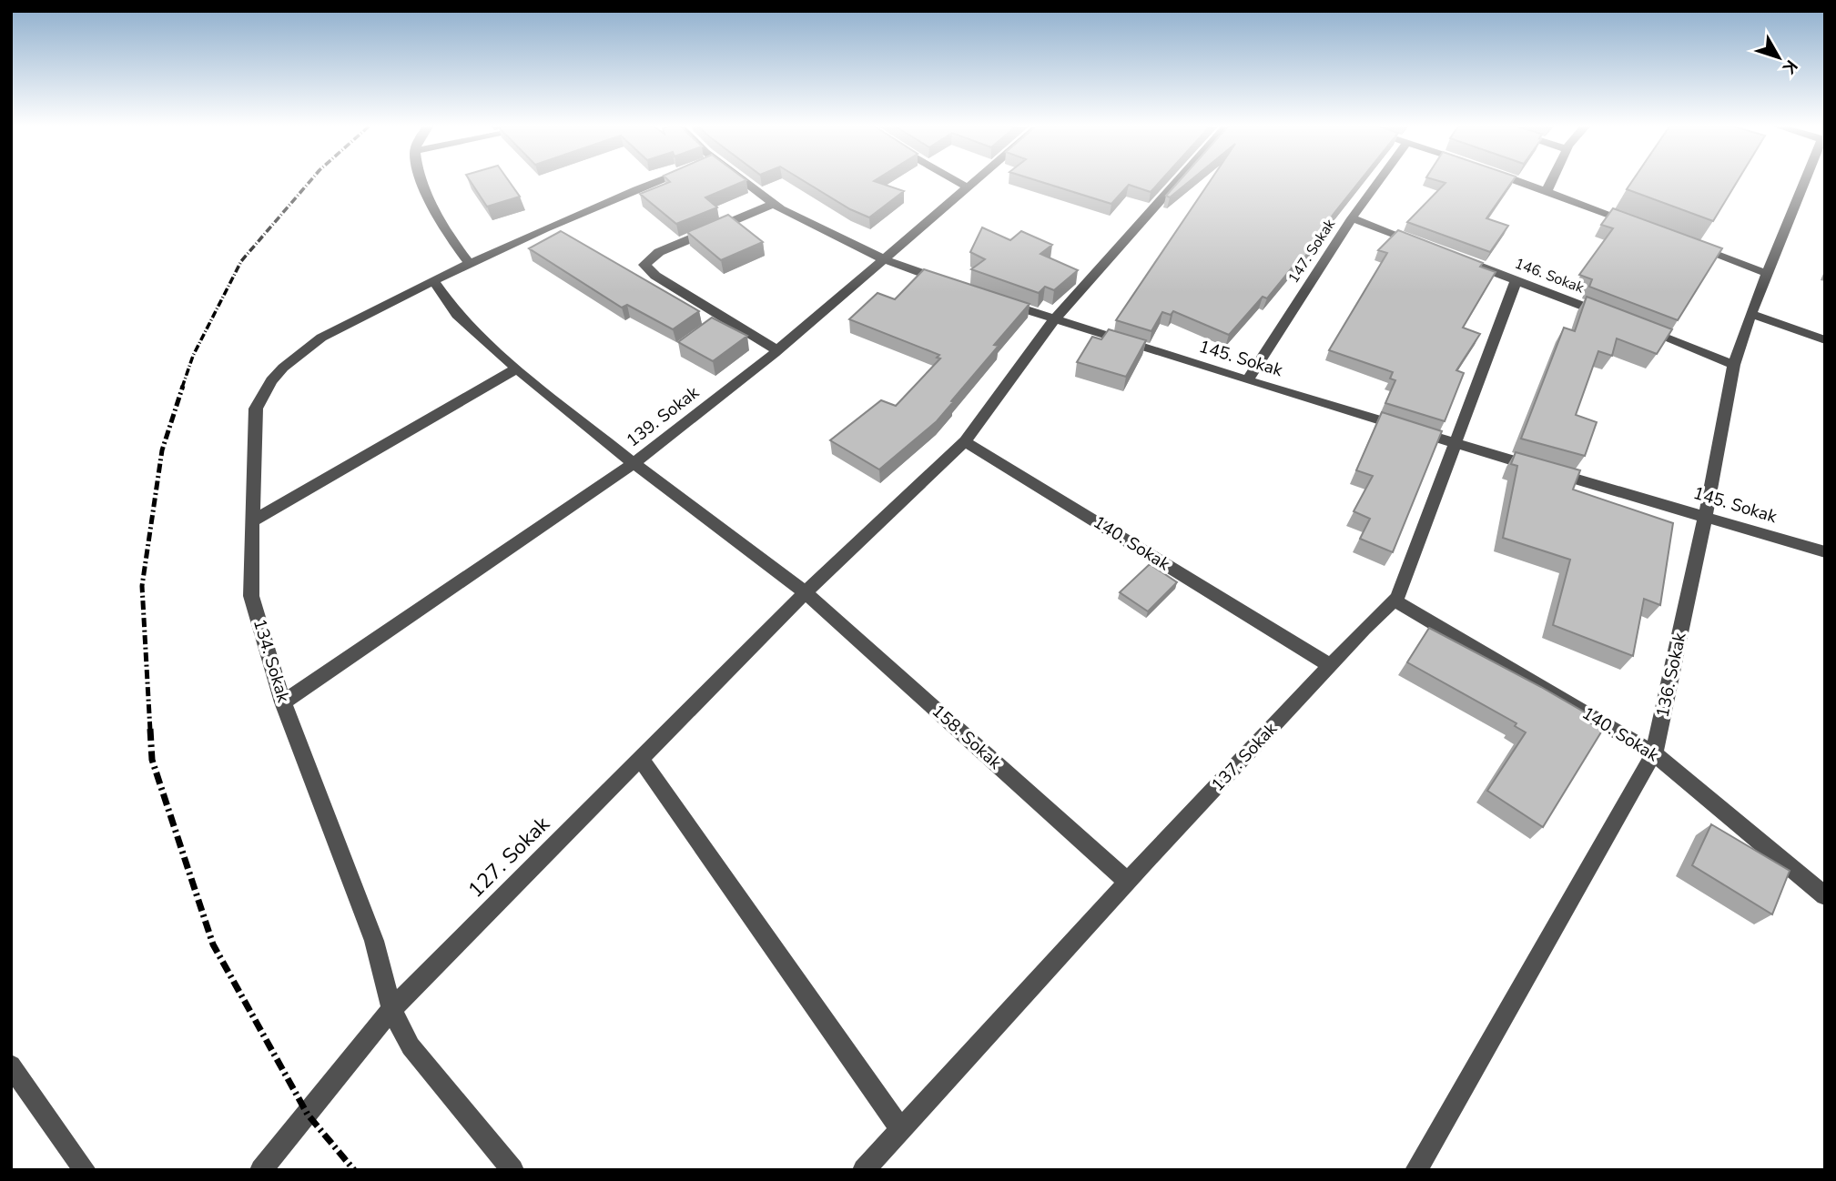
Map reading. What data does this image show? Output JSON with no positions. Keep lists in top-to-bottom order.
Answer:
{
  "streets": {
    "street": [
      "147. Sokak",
      "146. Sokak",
      "145. Sokak",
      "139. Sokak",
      "140. Sokak",
      "134. Sokak",
      "136. Sokak",
      "158. Sokak",
      "137. Sokak",
      "127. Sokak"
    ]
  },
  "crossings": [
    ["147. Sokak", "145. Sokak"],
    ["146. Sokak", "137. Sokak"],
    ["145. Sokak", "136. Sokak"],
    ["145. Sokak", "137. Sokak"],
    ["145. Sokak", "127. Sokak"],
    ["139. Sokak", "134. Sokak"],
    ["139. Sokak", "158. Sokak"],
    ["140. Sokak", "136. Sokak"],
    ["140. Sokak", "137. Sokak"],
    ["140. Sokak", "127. Sokak"],
    ["134. Sokak", "127. Sokak"],
    ["158. Sokak", "137. Sokak"],
    ["158. Sokak", "127. Sokak"]
  ],
  "north": "bottom right"
}
